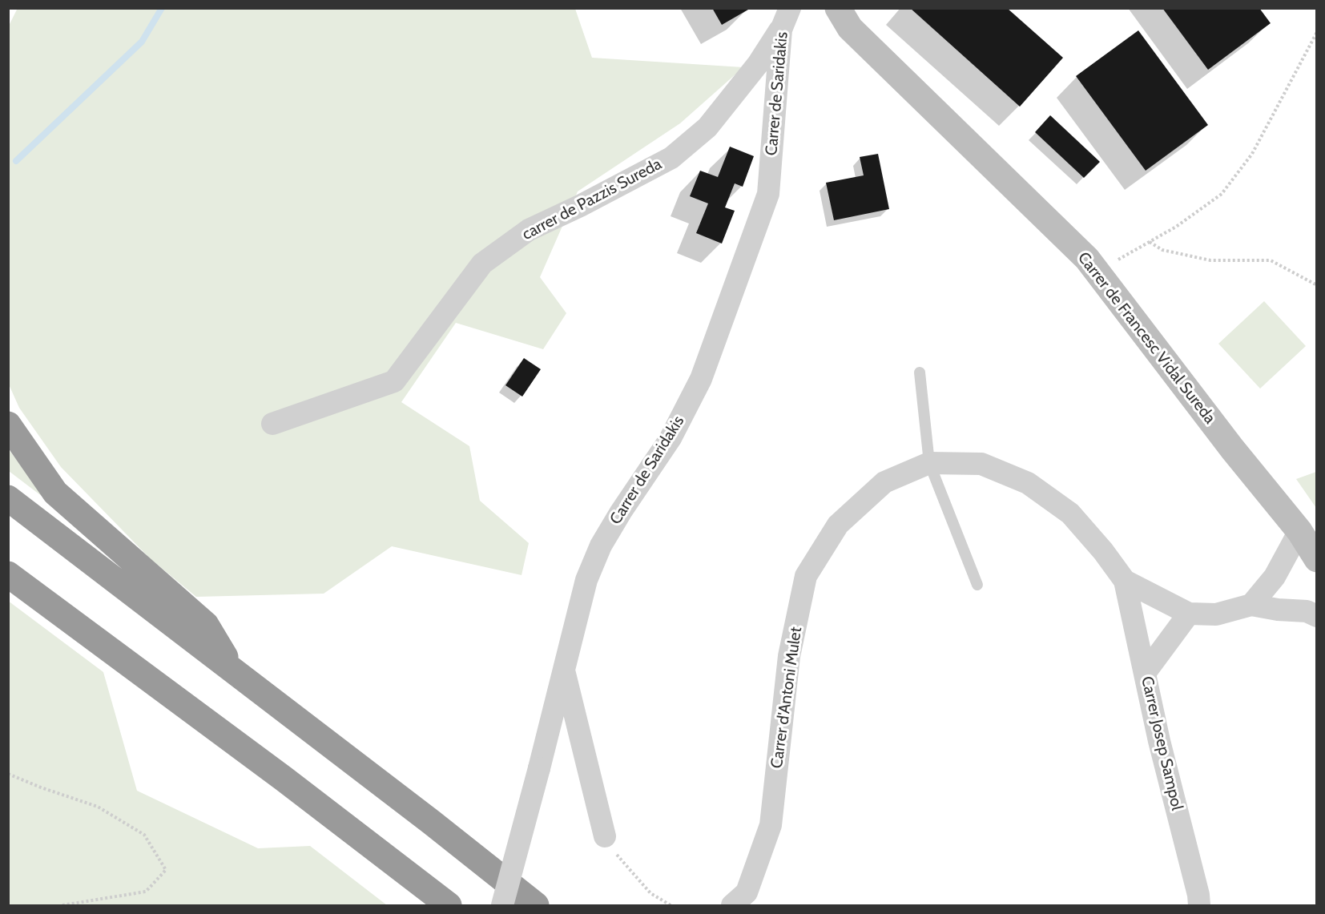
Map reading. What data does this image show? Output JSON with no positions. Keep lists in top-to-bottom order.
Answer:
{
  "streets": {
    "street": [
      "Carrer de Saridakis",
      "carrer de Pazzis Sureda",
      "Carrer de Francesc Vidal Sureda",
      "Carrer d'Antoni Mulet",
      "Carrer Josep Sampol"
    ]
  },
  "crossings": [
    ["Carrer de Saridakis", "carrer de Pazzis Sureda"],
    ["Carrer d'Antoni Mulet", "Carrer Josep Sampol"]
  ]
}
